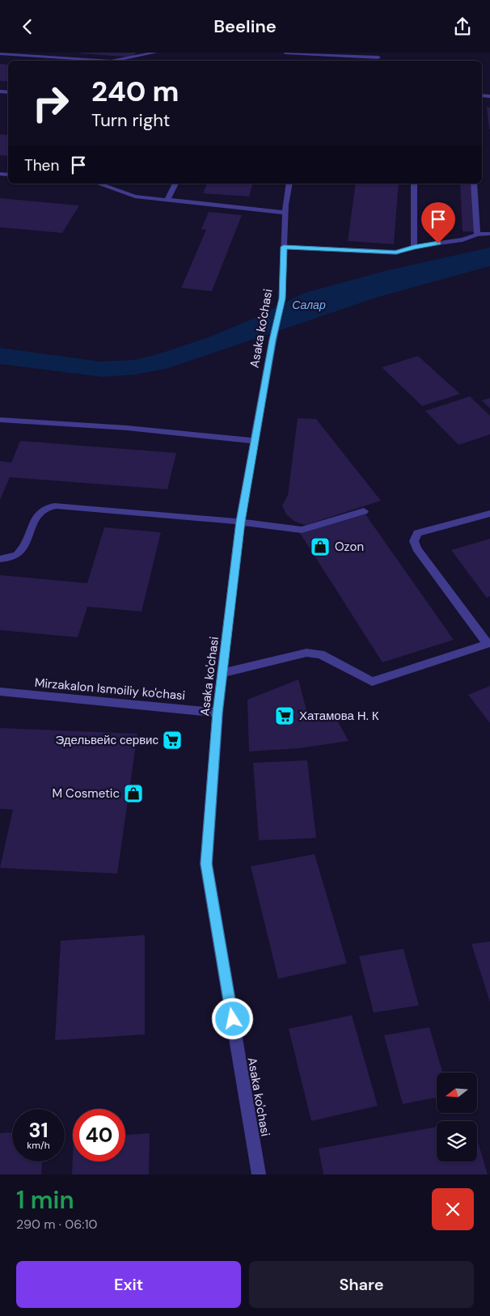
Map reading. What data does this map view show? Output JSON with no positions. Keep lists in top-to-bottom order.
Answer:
{
  "streets": {
    "street": ["Asaka ko'chasi", "Mirzakalon Ismoiliy ko'chasi"]
  },
  "crossings": [
    ["Asaka ko'chasi", "Mirzakalon Ismoiliy ko'chasi"]
  ],
  "water": ["Салар"],
  "places": {
    "shop": ["Ozon", "M Cosmetic"],
    "supermarket": ["Хатамова Н. К", "Эдельвейс сервис"]
  },
  "north": "left",
  "page": {
    "header": "Beeline",
    "turn": ["240 m", "Turn right"],
    "then": "Then",
    "speed": "31 km/h",
    "limit": "40",
    "heading": ["1 min", "290 m · 06:10"],
    "buttons": ["Exit", "Share"]
  }
}
